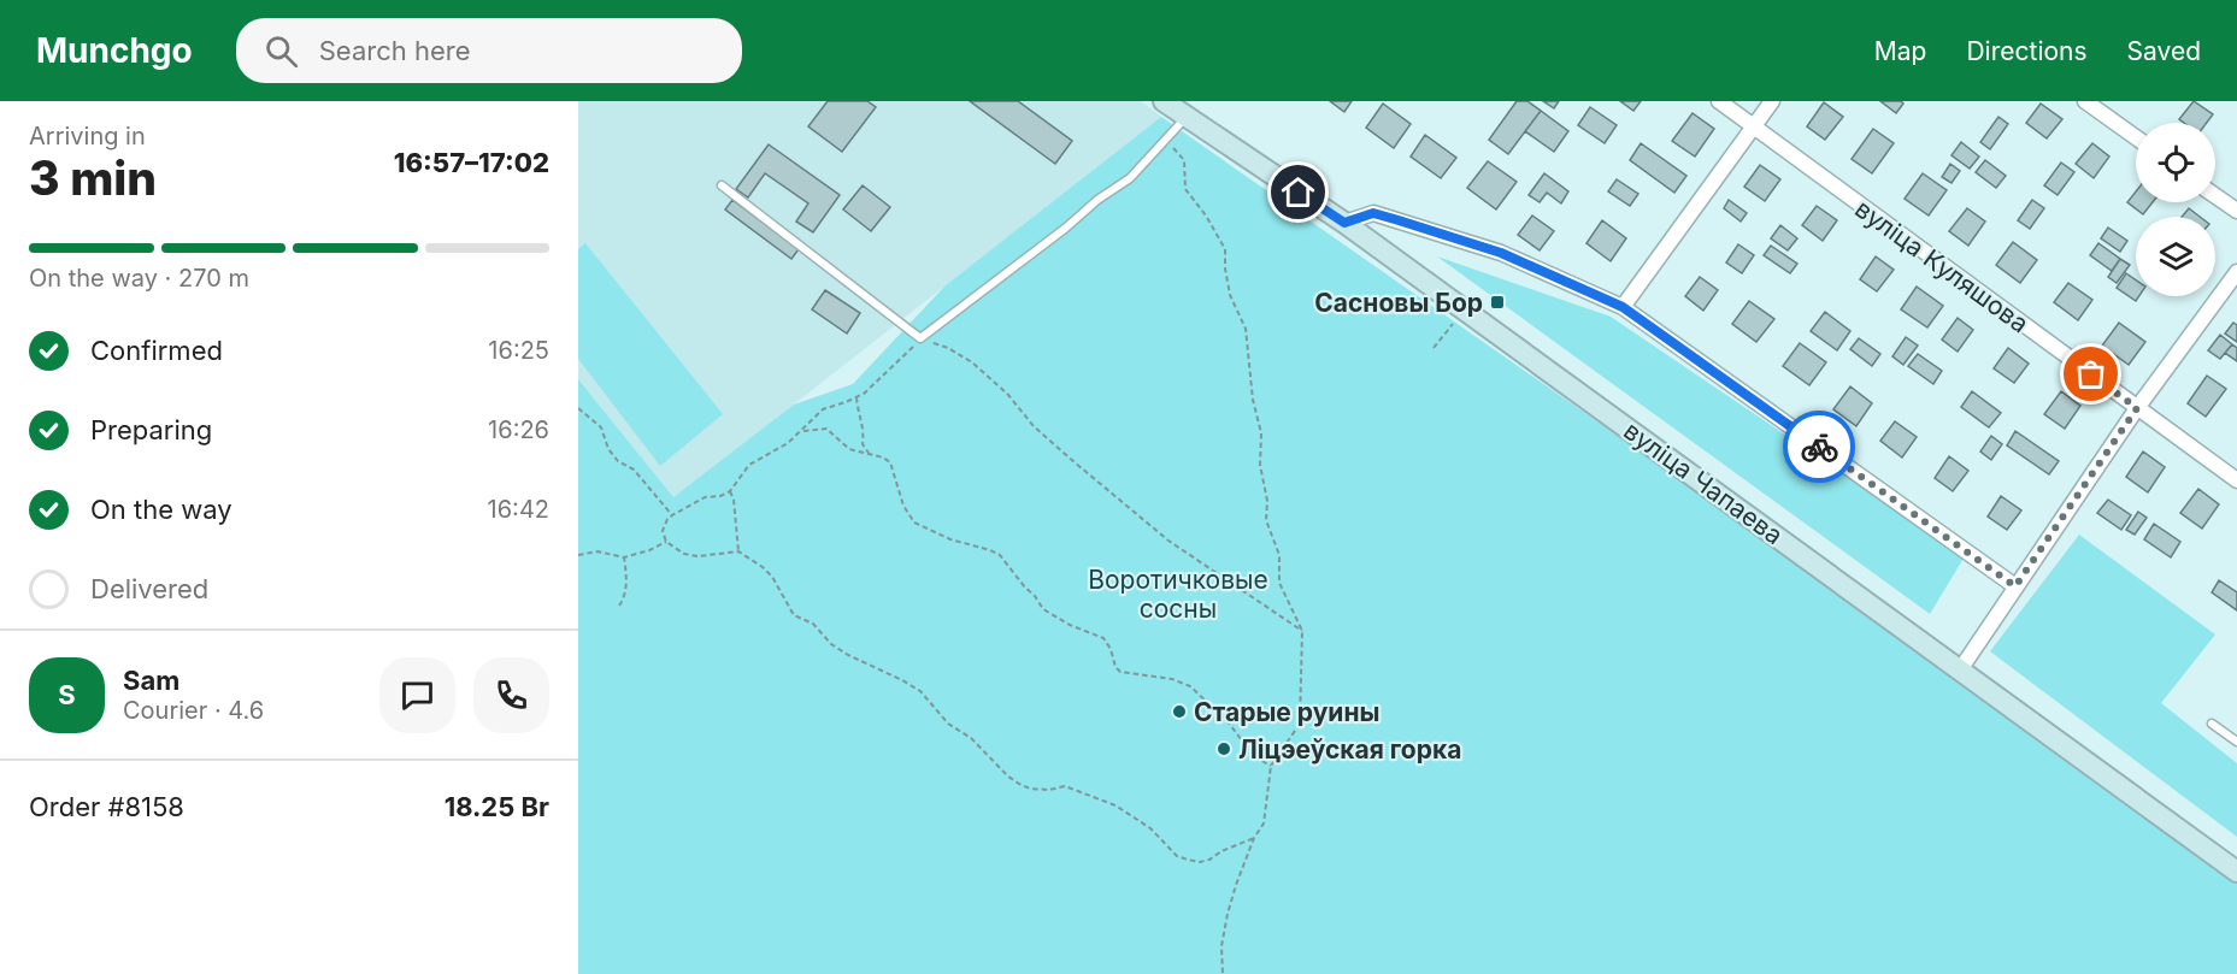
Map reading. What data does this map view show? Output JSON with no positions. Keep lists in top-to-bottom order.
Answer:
{
  "streets": {
    "main road": ["вуліца Чапаева"],
    "street": ["вуліца Куляшова"]
  },
  "parks": ["Воротичковые сосны"],
  "places": {
    "transit": ["Сасновы Бор"],
    "other": ["Старые руины", "Ліцэеўская горка"]
  },
  "page": {
    "header": "Munchgo",
    "search": "Search here",
    "nav": ["Map", "Directions", "Saved"],
    "heading": ["3 min", "Arriving in", "16:57–17:02"],
    "panel": [
      "Sam",
      "Courier · 4.6",
      "Order #8158",
      "18.25 Br"
    ],
    "bar": "On the way · 270 m",
    "list": [
      ["Confirmed", "16:25"],
      ["Preparing", "16:26"],
      ["On the way", "16:42"],
      "Delivered"
    ],
    "round": "S"
  }
}
